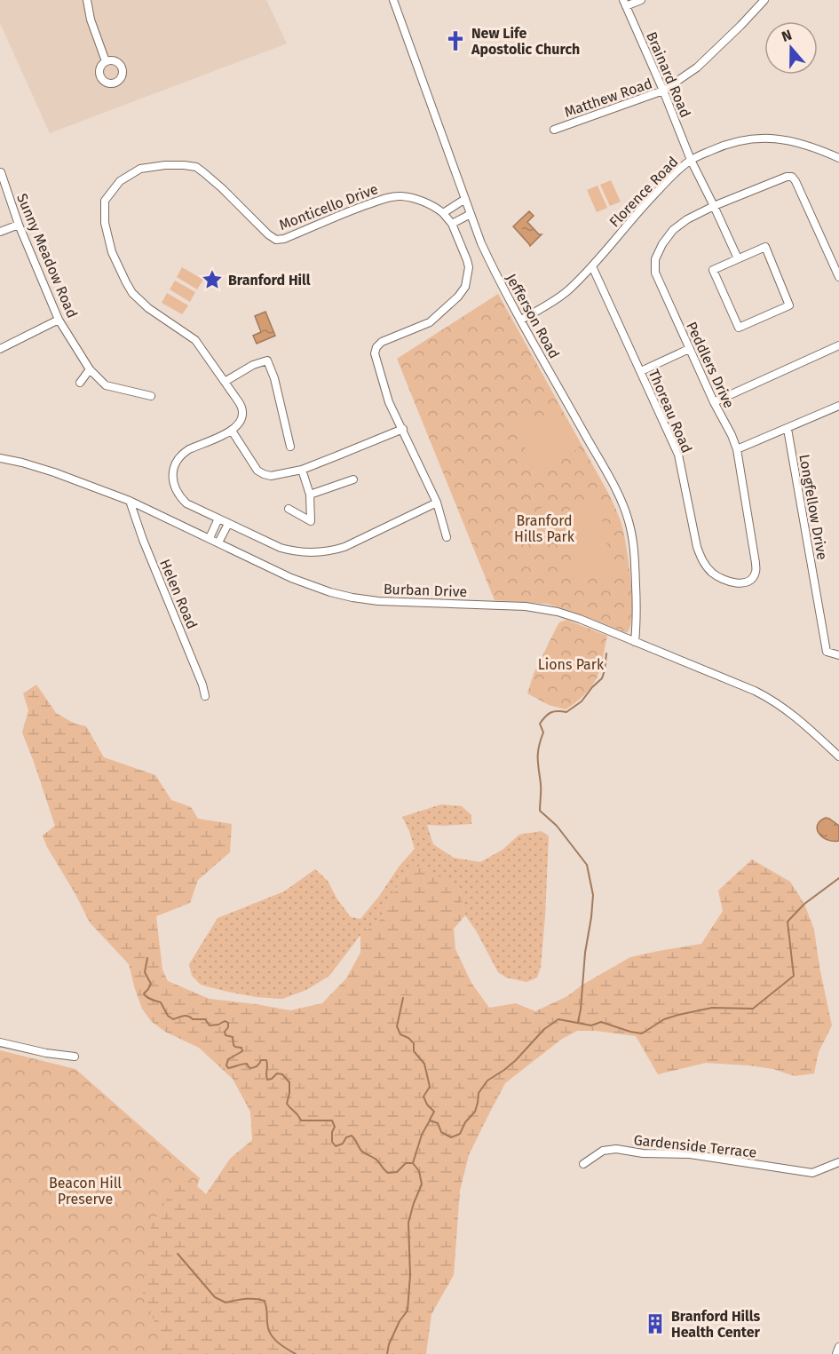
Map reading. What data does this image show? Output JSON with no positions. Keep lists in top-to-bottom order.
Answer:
{
  "streets": {
    "street": [
      "Brainard Road",
      "Matthew Road",
      "Florence Road",
      "Monticello Drive",
      "Sunny Meadow Road",
      "Jefferson Road",
      "Peddlers Drive",
      "Thoreau Road",
      "Longfellow Drive",
      "Burban Drive",
      "Helen Road",
      "Gardenside Terrace"
    ]
  },
  "crossings": [
    ["Brainard Road", "Matthew Road"],
    ["Brainard Road", "Florence Road"],
    ["Florence Road", "Jefferson Road"],
    ["Florence Road", "Thoreau Road"],
    ["Jefferson Road", "Burban Drive"],
    ["Peddlers Drive", "Thoreau Road"],
    ["Burban Drive", "Helen Road"]
  ],
  "parks": ["Branford Hills Park", "Lions Park", "Beacon Hill Preserve"],
  "places": {
    "church": ["New Life Apostolic Church"],
    "place": ["Branford Hill"],
    "building": ["Branford Hills Health Center"]
  },
  "north": "top"
}
